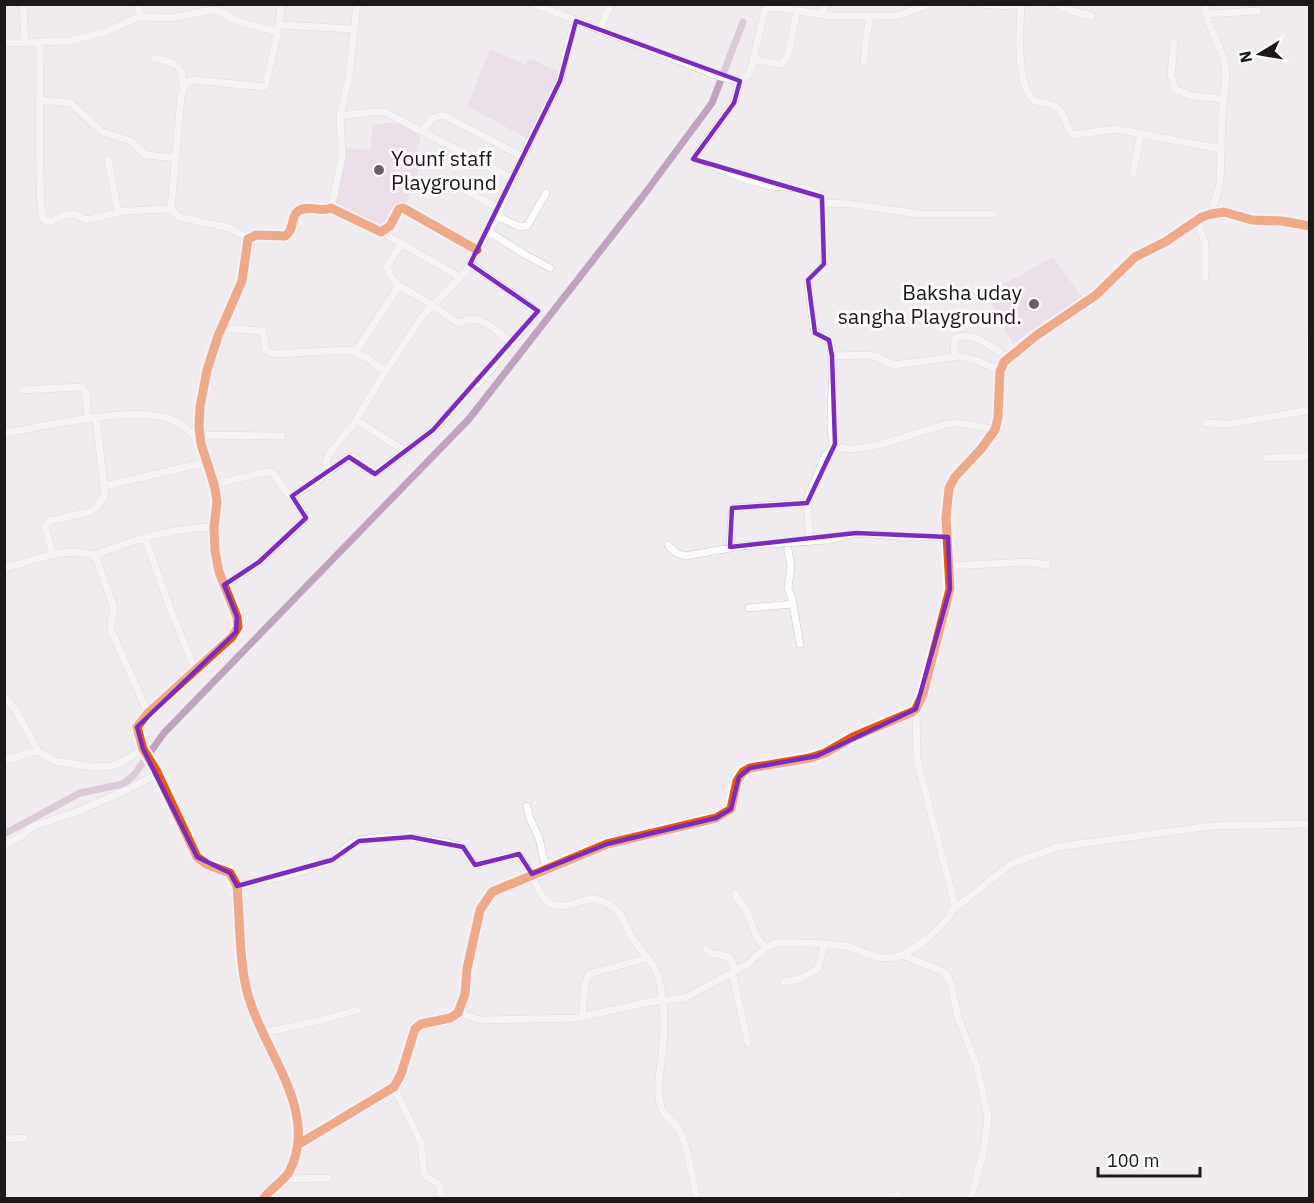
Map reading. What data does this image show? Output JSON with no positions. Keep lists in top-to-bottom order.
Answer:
{
  "places": ["Younf staff Playground", "Baksha uday sangha Playground."],
  "scale_bar": "100 m",
  "north": "left"
}
